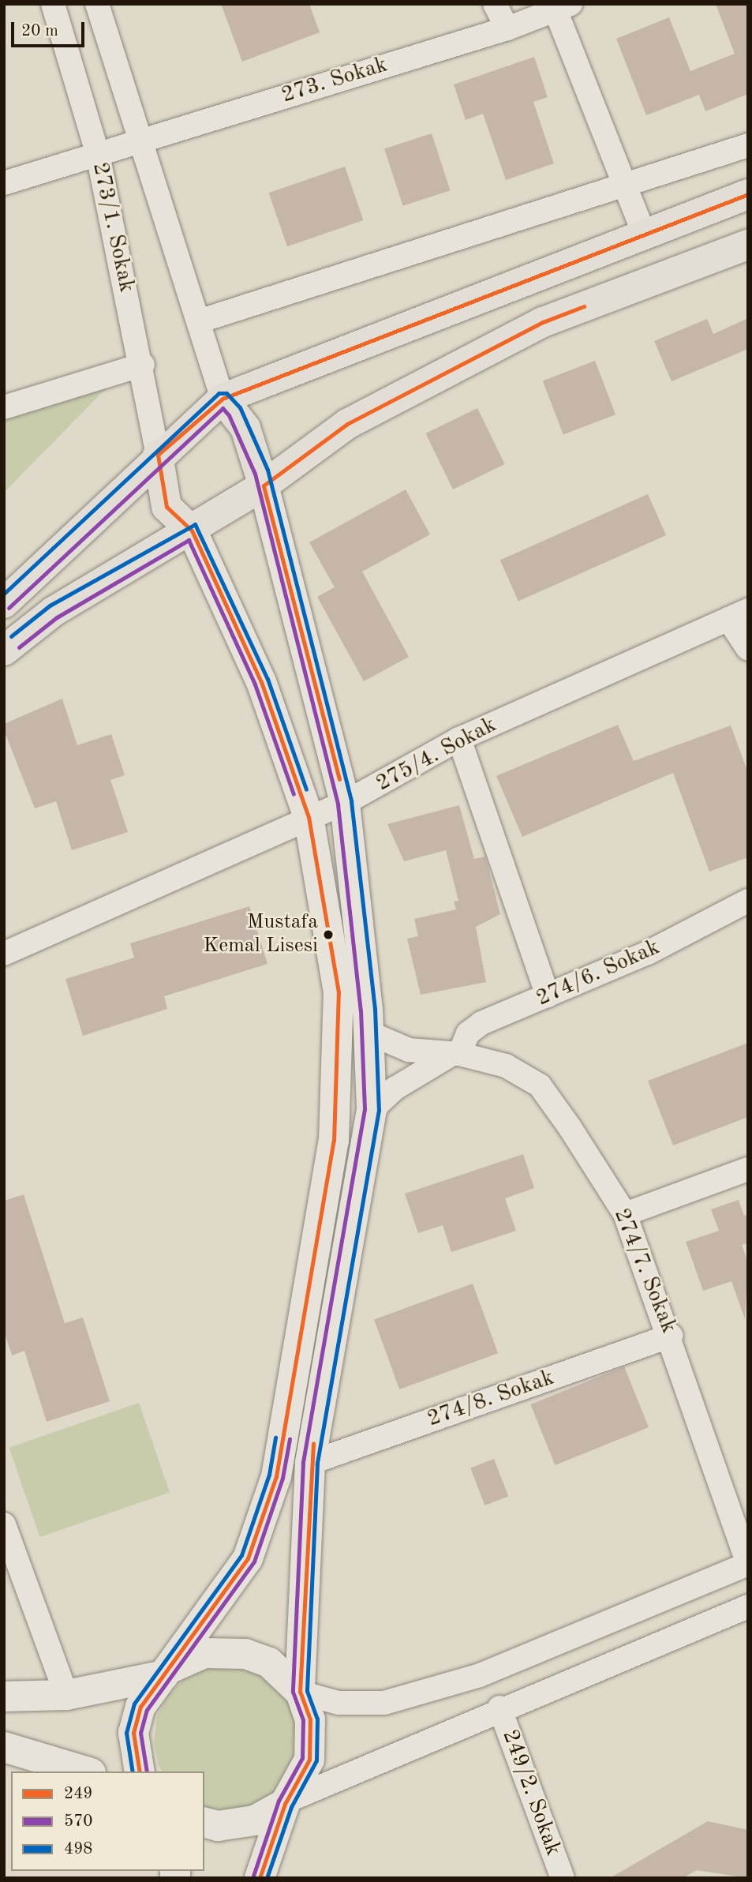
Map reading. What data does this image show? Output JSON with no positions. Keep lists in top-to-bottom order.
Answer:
{
  "streets": {
    "street": [
      "273. Sokak",
      "273/1. Sokak",
      "275/4. Sokak",
      "274/6. Sokak",
      "274/7. Sokak",
      "274/8. Sokak",
      "249/2. Sokak"
    ]
  },
  "crossings": [
    ["273. Sokak", "273/1. Sokak"],
    ["274/6. Sokak", "274/7. Sokak"],
    ["274/7. Sokak", "274/8. Sokak"]
  ],
  "places": ["Mustafa Kemal Lisesi"],
  "lines": ["transit line 249", "transit line 498", "transit line 570"],
  "legend": ["249", "570", "498"],
  "scale_bar": "20 m"
}
